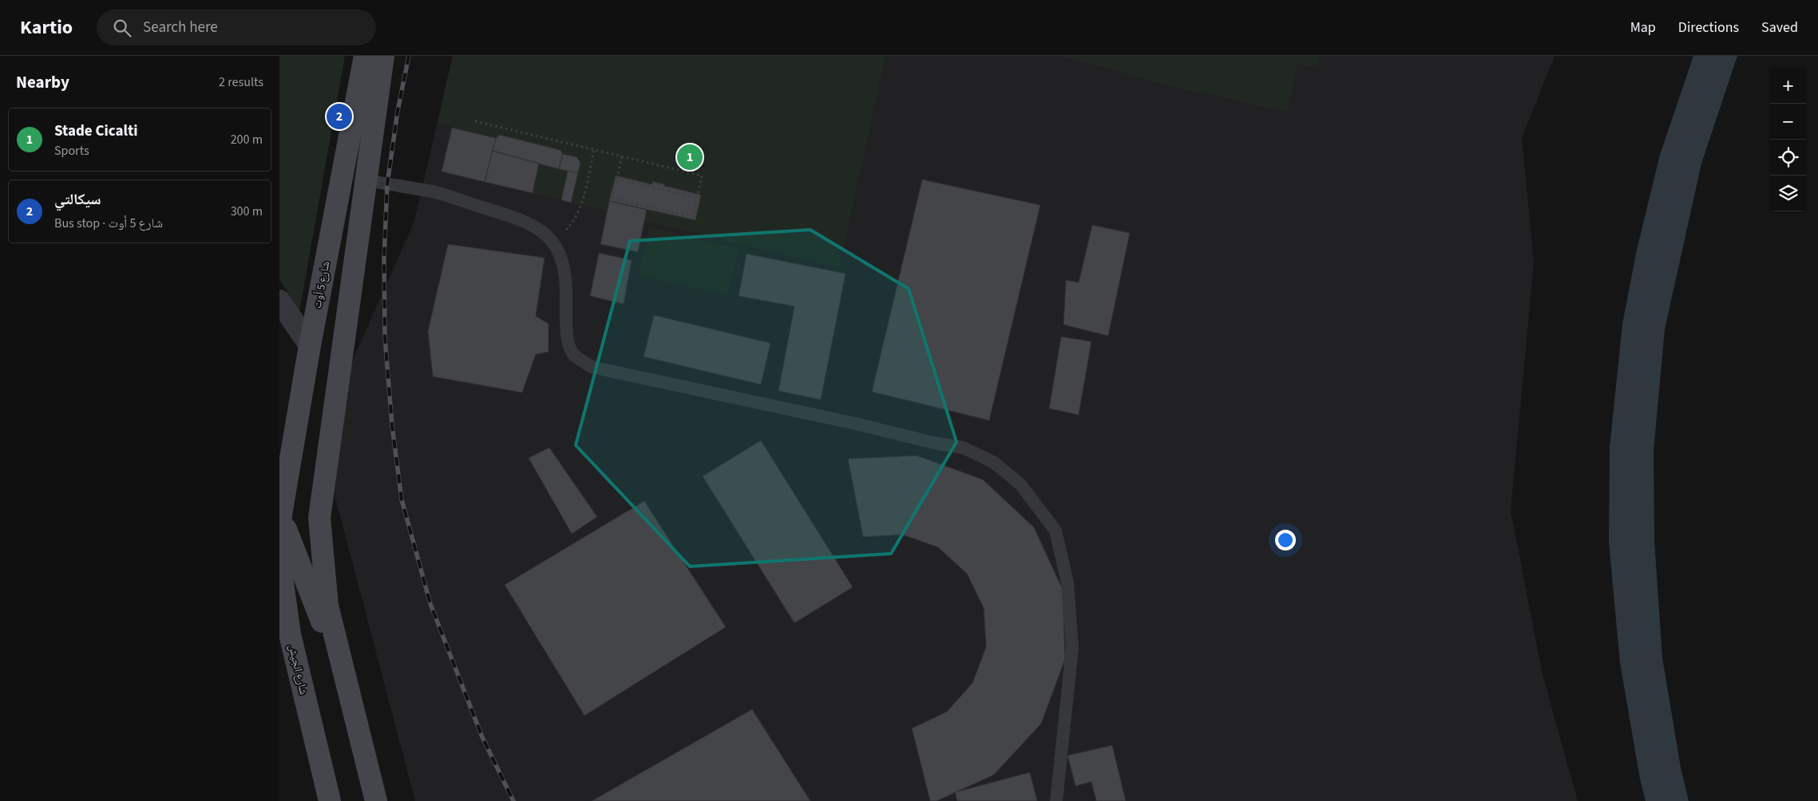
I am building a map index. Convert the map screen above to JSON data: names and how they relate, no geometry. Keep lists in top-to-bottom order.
{
  "streets": {
    "main road": ["شارع 5 أوت", "شارع الجيش"]
  },
  "crossings": [
    ["شارع 5 أوت", "شارع الجيش"]
  ],
  "page": {
    "header": "Kartio",
    "search": "Search here",
    "nav": ["Map", "Directions", "Saved"],
    "heading": ["Nearby", "2 results"],
    "map_buttons": ["+", "−"],
    "pins": ["2", "1"],
    "list": [
      {
        "mark": "1",
        "name": "Stade Cicalti",
        "note": "Sports",
        "value": "200 m"
      },
      {
        "mark": "2",
        "name": "سيكالتي",
        "note": "Bus stop · شارع 5 أوت",
        "value": "300 m"
      }
    ]
  }
}
